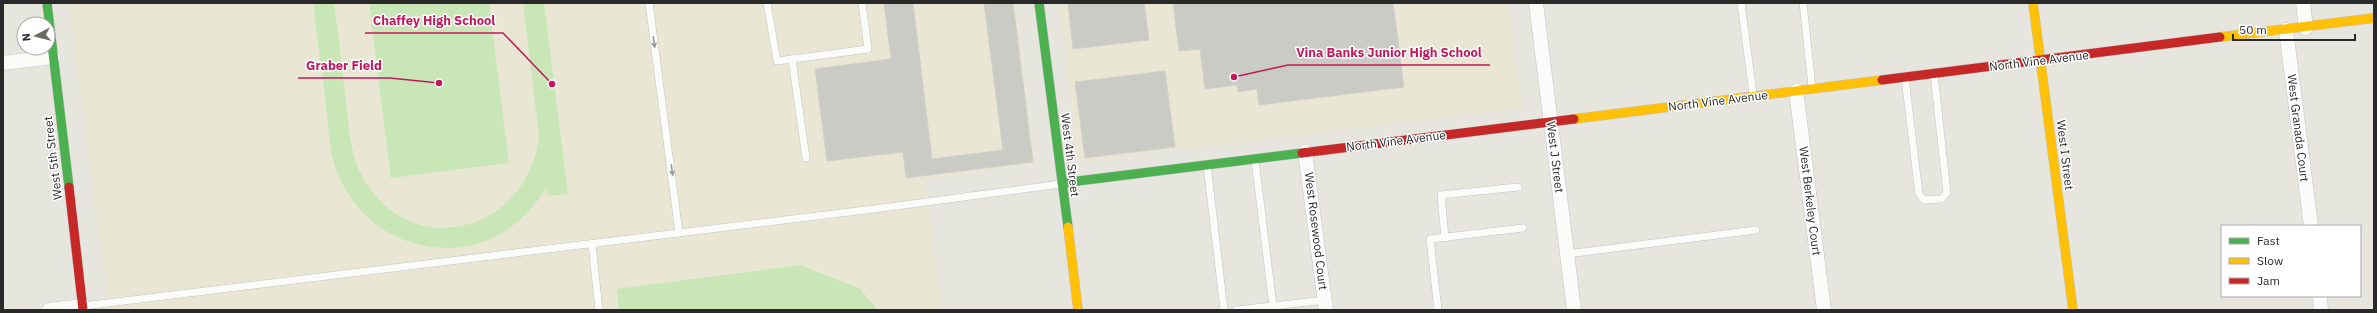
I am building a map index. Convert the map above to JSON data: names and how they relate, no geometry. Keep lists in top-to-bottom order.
{
  "streets": {
    "street": [
      "North Vine Avenue",
      "West Granada Court",
      "West 4th Street",
      "West I Street",
      "West J Street",
      "West 5th Street",
      "West Berkeley Court",
      "West Rosewood Court"
    ]
  },
  "crossings": [
    ["North Vine Avenue", "West Granada Court"],
    ["North Vine Avenue", "West 4th Street"],
    ["North Vine Avenue", "West I Street"],
    ["North Vine Avenue", "West J Street"],
    ["North Vine Avenue", "West Berkeley Court"],
    ["North Vine Avenue", "West Rosewood Court"]
  ],
  "places": ["Vina Banks Junior High School", "Graber Field", "Chaffey High School"],
  "legend": ["Fast", "Slow", "Jam"],
  "scale_bar": "50 m",
  "north": "left"
}
